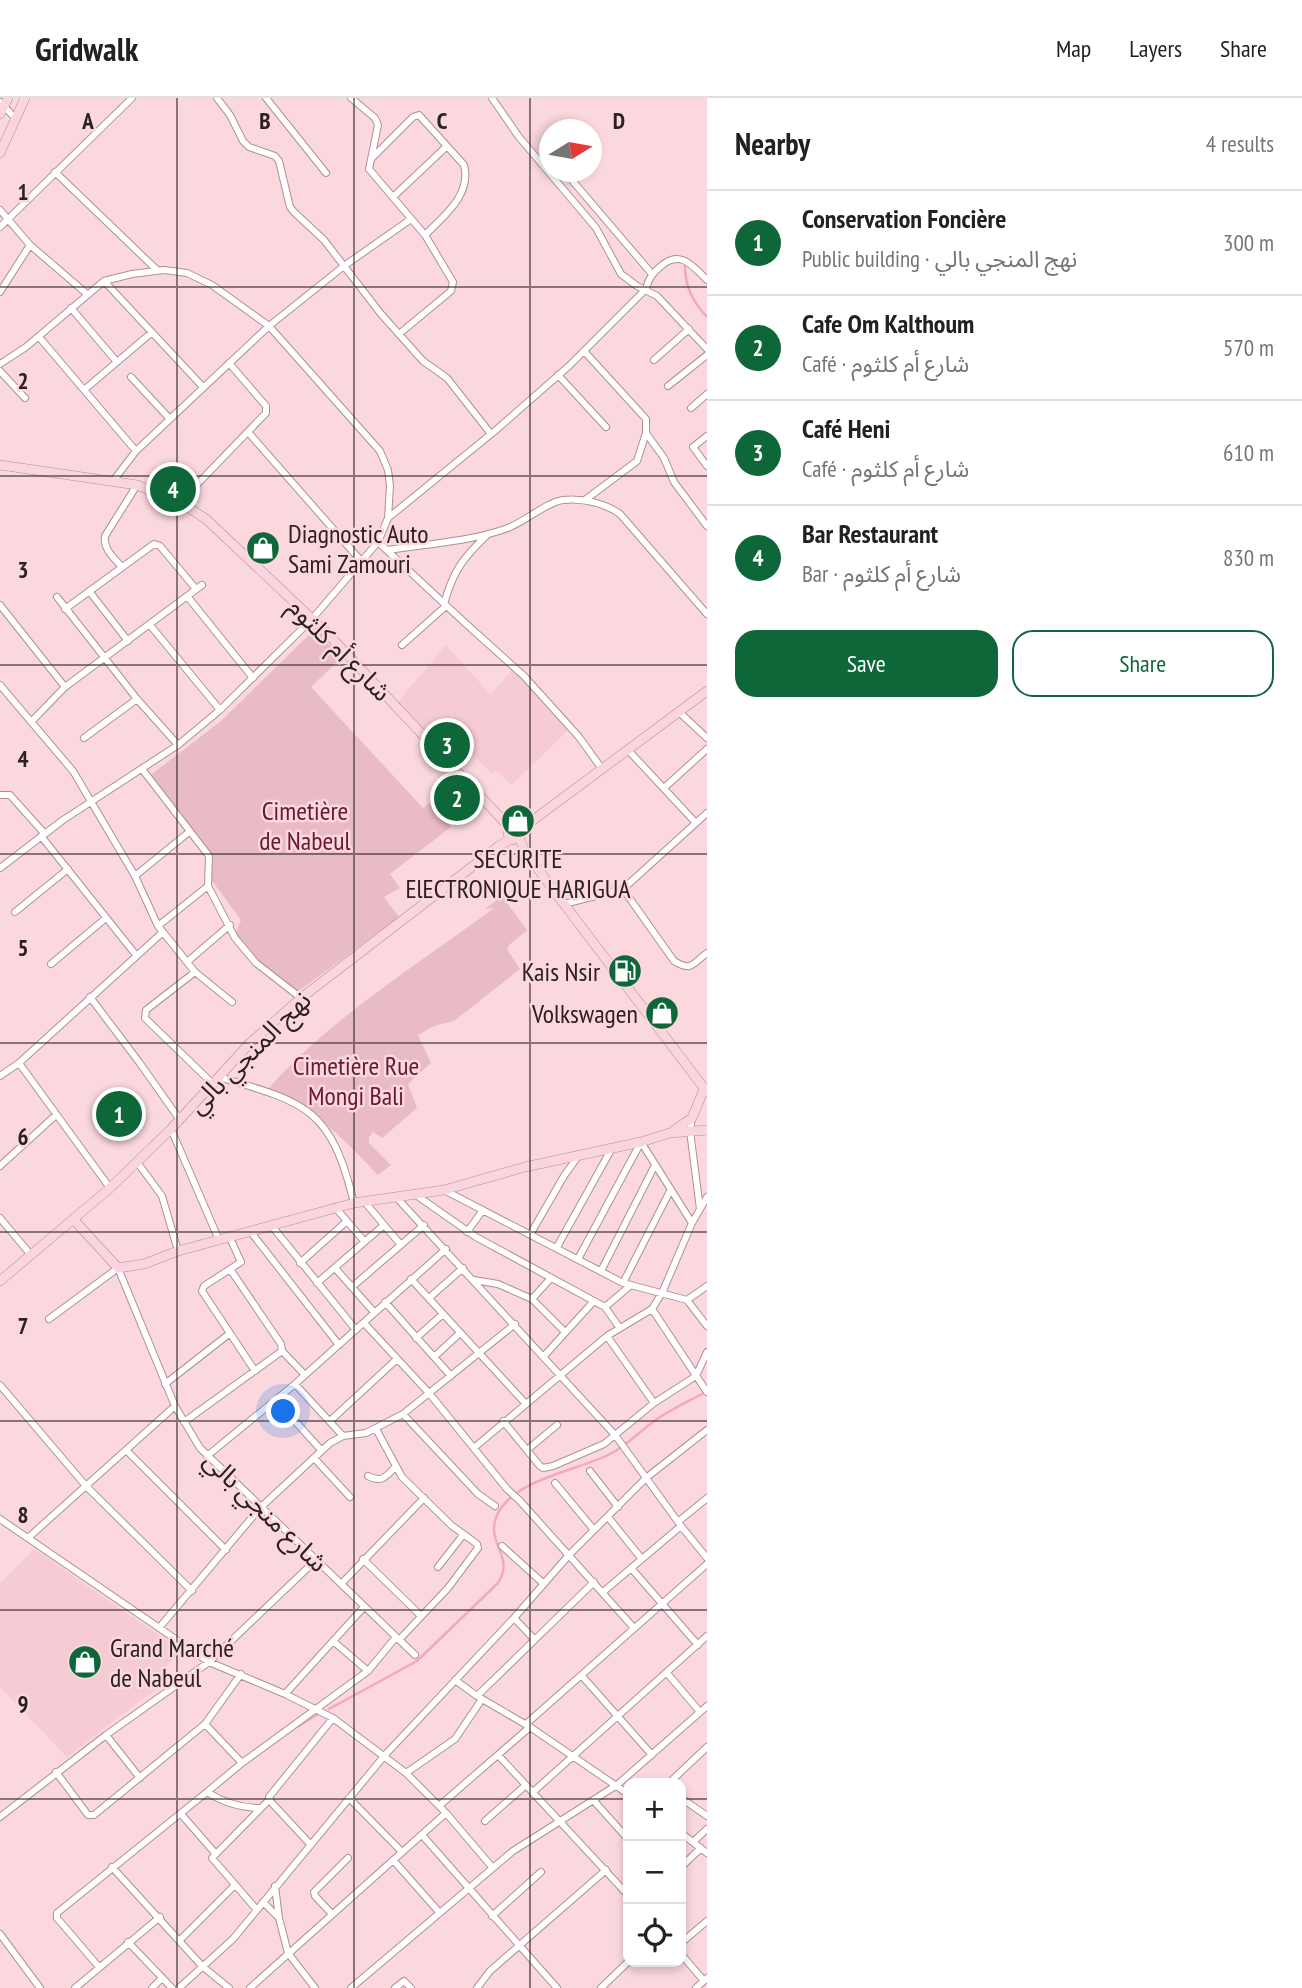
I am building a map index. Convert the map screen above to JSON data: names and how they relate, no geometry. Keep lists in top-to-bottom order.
{
  "streets": {
    "street": ["شارع أم كلثوم", "نهج المنجي بالي", "شارع منجي بالي"]
  },
  "crossings": [
    ["شارع أم كلثوم", "نهج المنجي بالي"]
  ],
  "parks": ["Cimetière de Nabeul", "Cimetière Rue Mongi Bali"],
  "places": {
    "shop": [
      "Diagnostic Auto Sami Zamouri",
      "SECURITE ElECTRONIQUE HARIGUA",
      "Volkswagen",
      "Grand Marché de Nabeul"
    ],
    "fuel station": ["Kais Nsir"]
  },
  "north": "right",
  "page": {
    "header": "Gridwalk",
    "nav": ["Map", "Layers", "Share"],
    "heading": ["Nearby", "4 results"],
    "list": [
      {
        "mark": "1",
        "name": "Conservation Foncière",
        "note": "Public building · نهج المنجي بالي",
        "value": "300 m"
      },
      {
        "mark": "2",
        "name": "Cafe Om Kalthoum",
        "note": "Café · شارع أم كلثوم",
        "value": "570 m"
      },
      {
        "mark": "3",
        "name": "Café Heni",
        "note": "Café · شارع أم كلثوم",
        "value": "610 m"
      },
      {
        "mark": "4",
        "name": "Bar Restaurant",
        "note": "Bar · شارع أم كلثوم",
        "value": "830 m"
      }
    ],
    "pins": [
      "4",
      "3",
      "2",
      "1"
    ],
    "buttons": ["Save", "Share"],
    "map_buttons": ["+", "−"]
  },
  "grid": {
    "columns": [
      "A",
      "B",
      "C",
      "D"
    ],
    "rows": [
      "1",
      "2",
      "3",
      "4",
      "5",
      "6",
      "7",
      "8",
      "9"
    ]
  }
}
